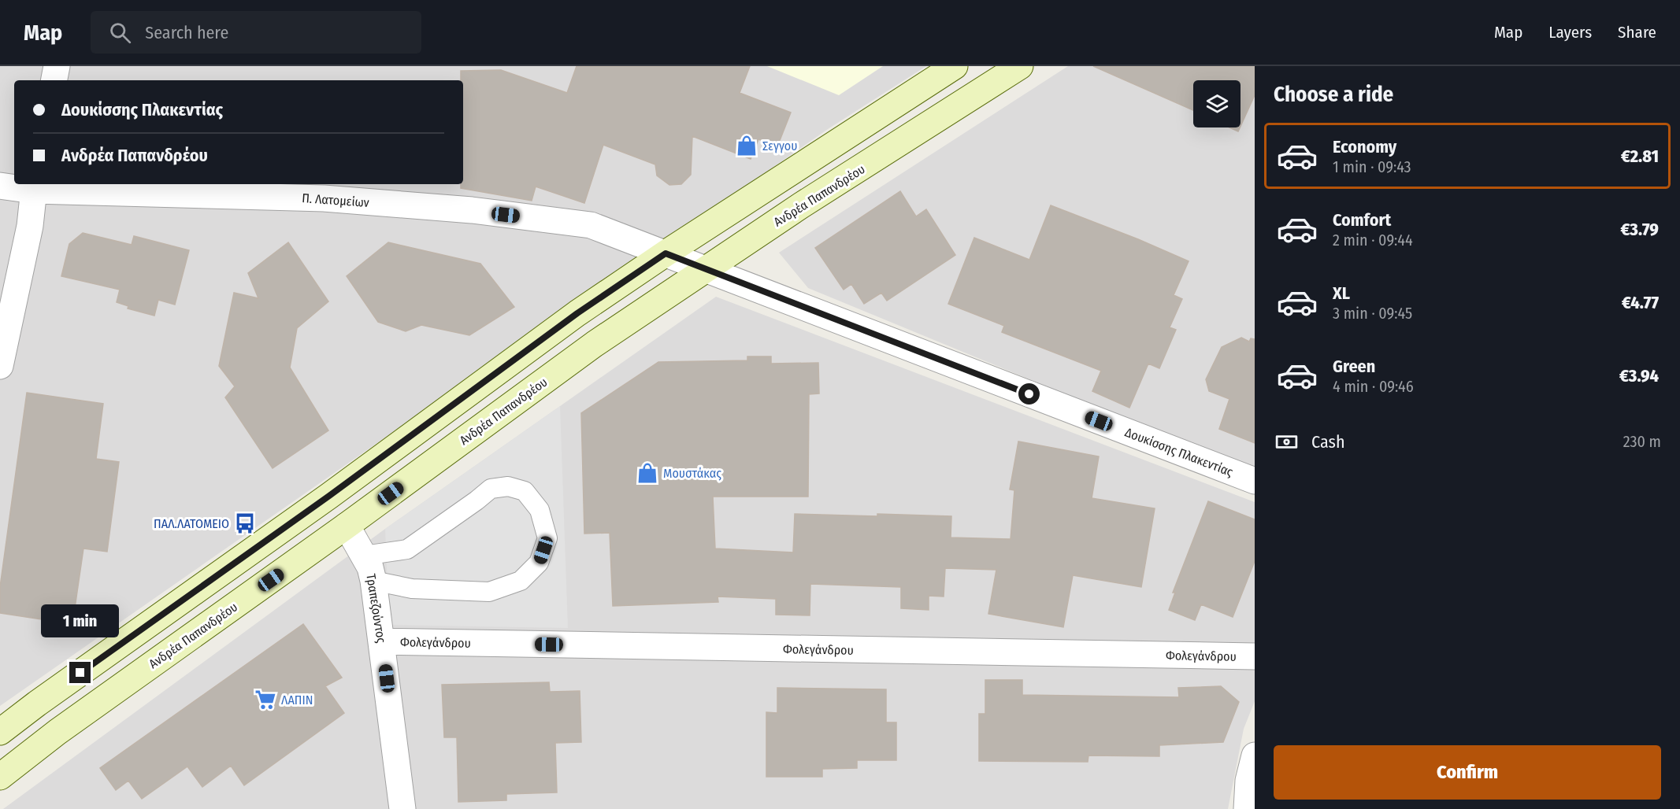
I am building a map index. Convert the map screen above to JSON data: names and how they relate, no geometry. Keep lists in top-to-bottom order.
{
  "streets": {
    "main road": ["Ανδρέα Παπανδρέου"],
    "street": [
      "Π. Λατομείων",
      "Δουκίσσης Πλακεντίας",
      "Τραπεζούντος",
      "Φολεγάνδρου"
    ]
  },
  "crossings": [
    ["Ανδρέα Παπανδρέου", "Π. Λατομείων"],
    ["Ανδρέα Παπανδρέου", "Δουκίσσης Πλακεντίας"],
    ["Ανδρέα Παπανδρέου", "Τραπεζούντος"],
    ["Π. Λατομείων", "Δουκίσσης Πλακεντίας"],
    ["Τραπεζούντος", "Φολεγάνδρου"]
  ],
  "places": {
    "shop": ["Σεγγου", "Μουστάκας"],
    "bus stop": ["ΠΑΛ.ΛΑΤΟΜΕΙΟ"],
    "supermarket": ["ΛΑΠΙΝ"]
  },
  "page": {
    "header": "Map",
    "search": "Search here",
    "nav": ["Map", "Layers", "Share"],
    "heading": "Choose a ride",
    "banner": ["Δουκίσσης Πλακεντίας", "Ανδρέα Παπανδρέου"],
    "list": [
      {
        "name": "Economy",
        "note": "1 min · 09:43",
        "value": "€2.81"
      },
      {
        "name": "Comfort",
        "note": "2 min · 09:44",
        "value": "€3.79"
      },
      {
        "name": "XL",
        "note": "3 min · 09:45",
        "value": "€4.77"
      },
      {
        "name": "Green",
        "note": "4 min · 09:46",
        "value": "€3.94"
      }
    ],
    "pay": ["Cash", "230 m"],
    "bubble": "1 min",
    "buttons": "Confirm"
  }
}
